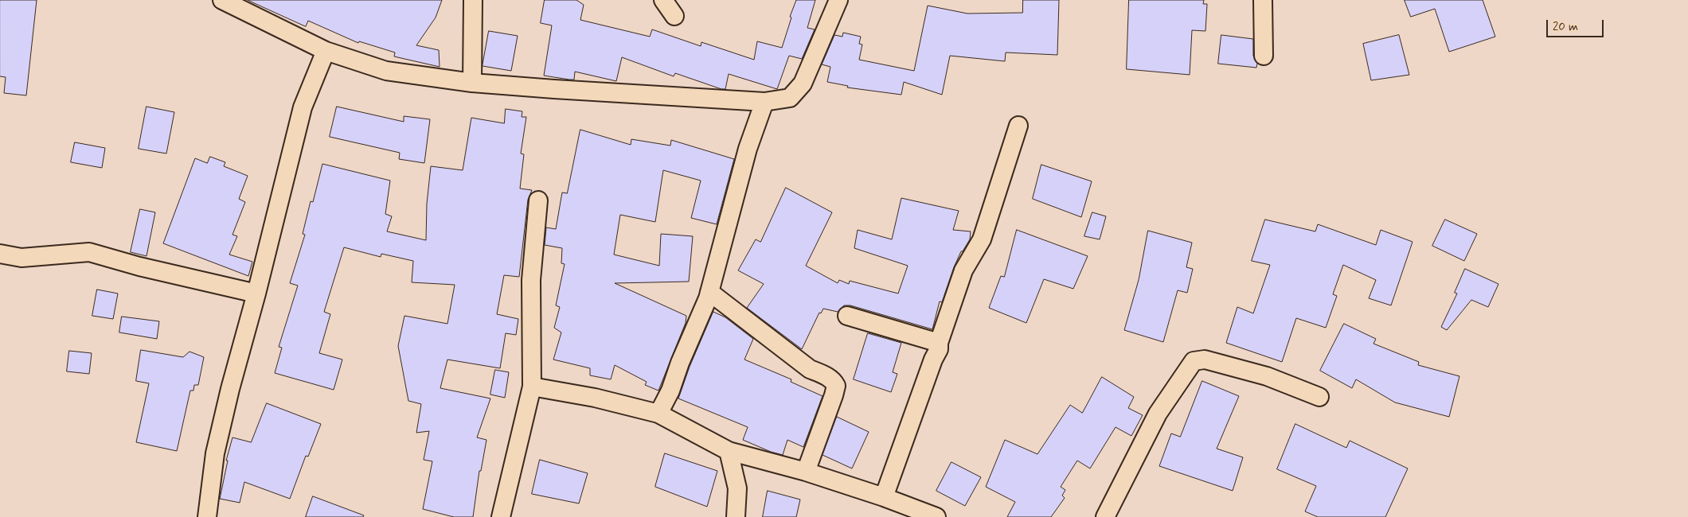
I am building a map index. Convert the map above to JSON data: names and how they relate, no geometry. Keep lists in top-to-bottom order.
{
  "scale_bar": "20 m"
}
